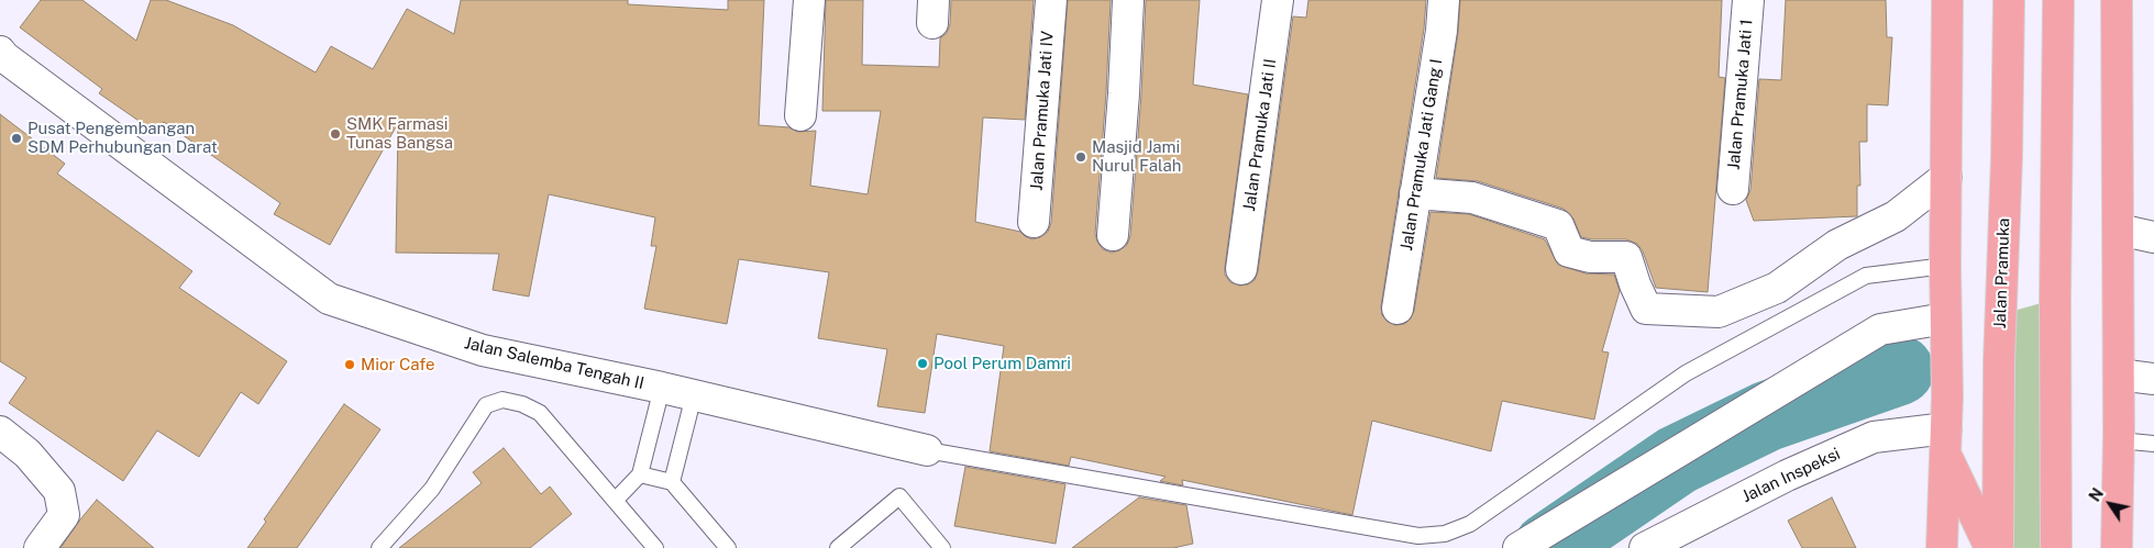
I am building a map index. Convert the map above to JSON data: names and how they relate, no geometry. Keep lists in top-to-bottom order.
{
  "streets": {
    "main road": ["Jalan Pramuka"],
    "street": [
      "Jalan Pramuka Jati 1",
      "Jalan Pramuka Jati IV",
      "Jalan Pramuka Jati II",
      "Jalan Pramuka Jati Gang I",
      "Jalan Salemba Tengah II",
      "Jalan Inspeksi"
    ]
  },
  "places": [
    "SMK Farmasi Tunas Bangsa",
    "Pusat Pengembangan SDM Perhubungan Darat",
    "Masjid Jami Nurul Falah",
    "Pool Perum Damri",
    "Mior Cafe"
  ],
  "north": "top left"
}
